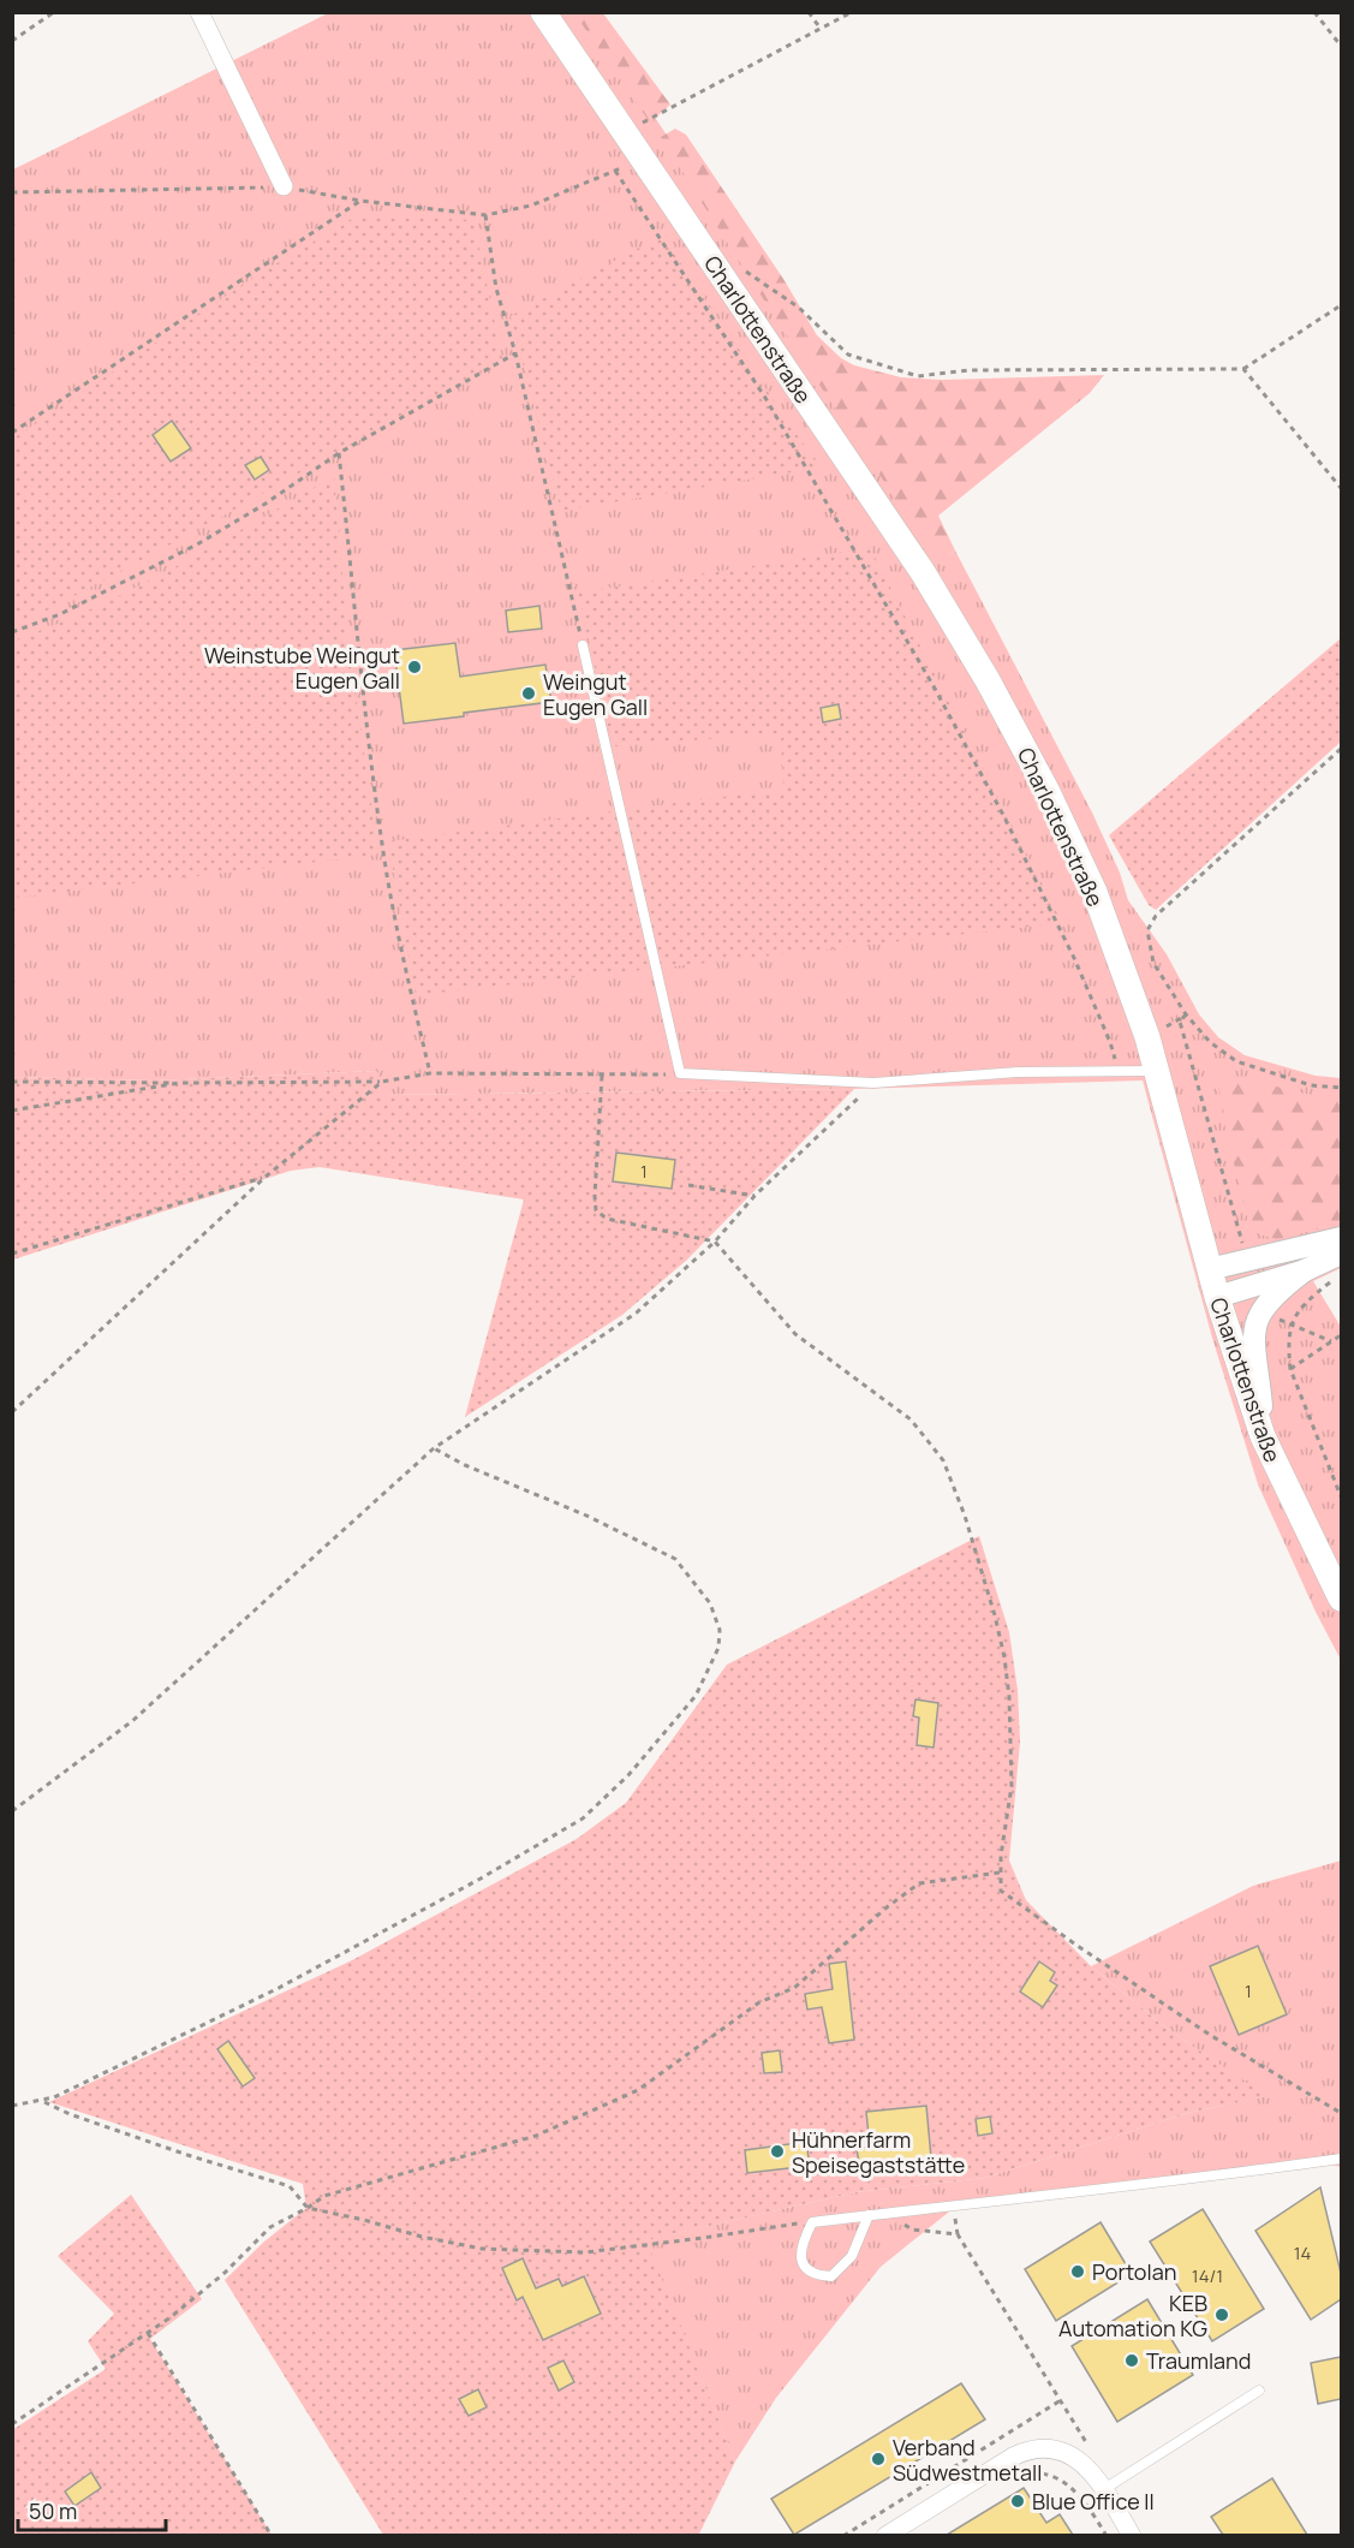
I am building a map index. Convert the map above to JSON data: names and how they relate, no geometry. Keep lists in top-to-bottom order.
{
  "streets": {
    "main road": ["Charlottenstraße"]
  },
  "places": [
    "Weinstube Weingut Eugen Gall",
    "Weingut Eugen Gall",
    "Hühnerfarm Speisegaststätte",
    "Portolan",
    "KEB Automation KG",
    "Traumland",
    "Verband Südwestmetall",
    "Blue Office II"
  ],
  "house_numbers": [
    "1",
    "1",
    "14",
    "14/1"
  ],
  "scale_bar": "50 m"
}
